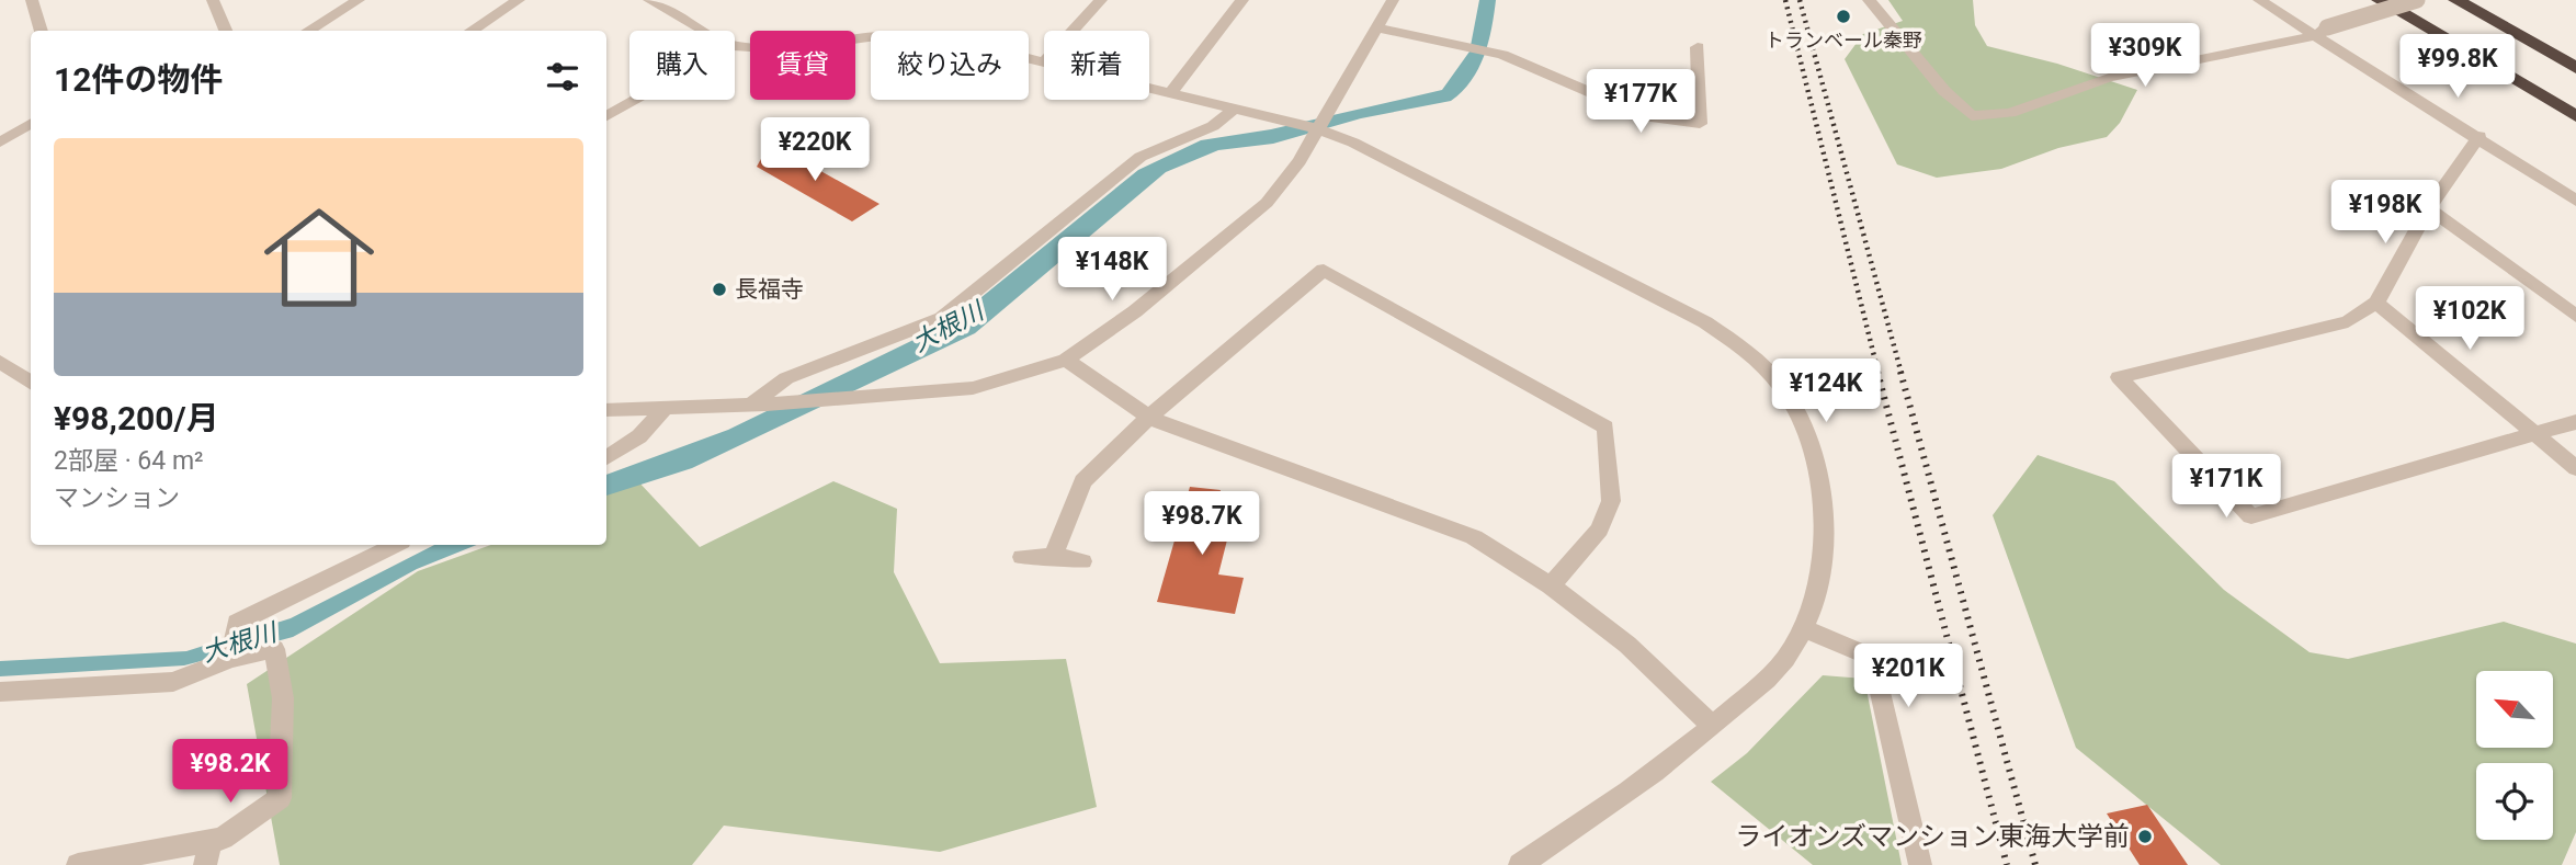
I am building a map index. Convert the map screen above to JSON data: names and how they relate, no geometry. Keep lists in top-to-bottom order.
{
  "water": ["大根川"],
  "places": ["トランベール秦野", "長福寺", "ライオンズマンション東海大学前"],
  "north": "top left",
  "page": {
    "price": [
      "¥309K",
      "¥99.8K",
      "¥177K",
      "¥220K",
      "¥198K",
      "¥148K",
      "¥102K",
      "¥124K",
      "¥171K",
      "¥98.7K",
      "¥201K",
      "¥98.2K"
    ],
    "chip": [
      "購入",
      "賃貸",
      "絞り込み",
      "新着"
    ],
    "heading": "12件の物件",
    "list": [
      {
        "name": "¥98,200/月",
        "note": "2部屋 · 64 m² · マンション"
      }
    ]
  }
}
